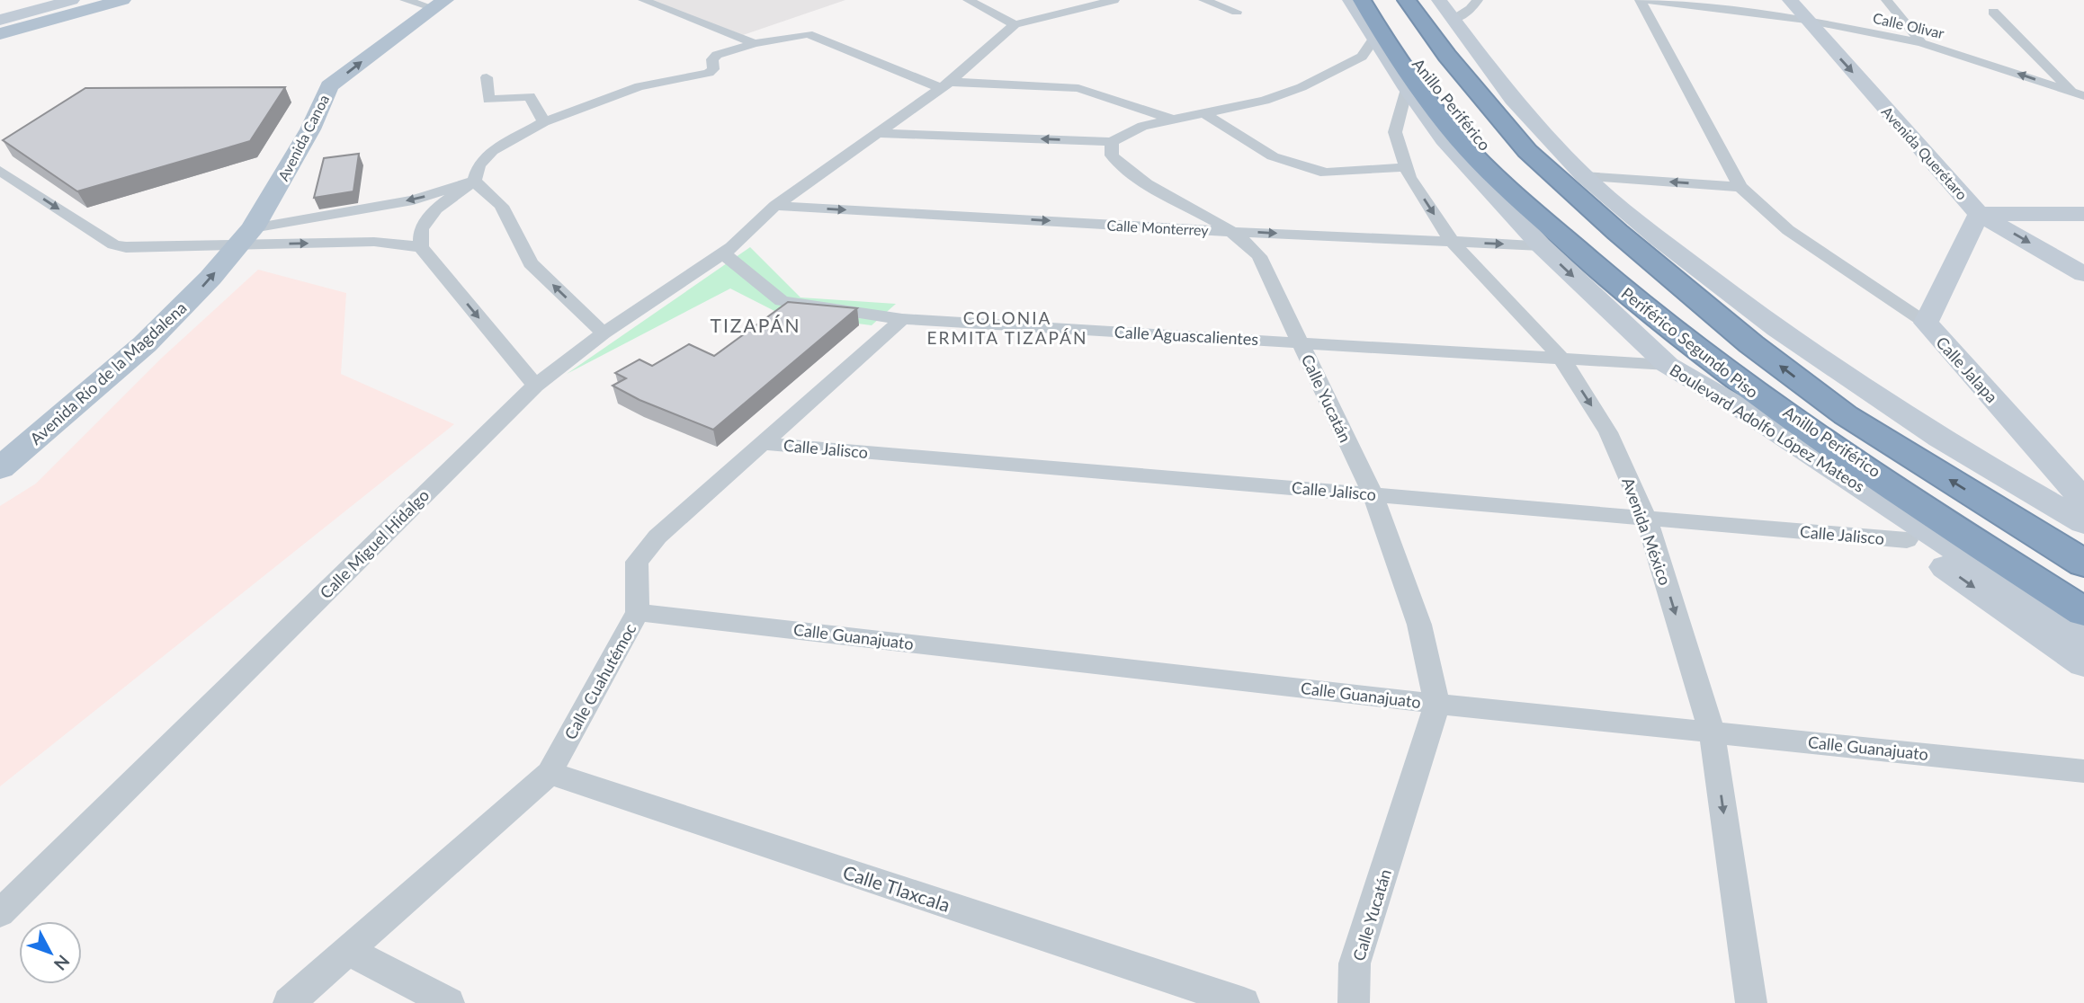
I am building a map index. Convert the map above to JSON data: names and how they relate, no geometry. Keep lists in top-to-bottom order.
{
  "streets": {
    "highway": ["Anillo Periférico", "Periférico Segundo Piso"],
    "main road": [
      "Avenida Canoa",
      "Avenida Querétaro",
      "Calle Jalapa",
      "Avenida Río de la Magdalena",
      "Boulevard Adolfo López Mateos"
    ],
    "street": [
      "Calle Olivar",
      "Calle Monterrey",
      "Calle Aguascalientes",
      "Calle Yucatán",
      "Calle Jalisco",
      "Avenida México",
      "Calle Miguel Hidalgo",
      "Calle Guanajuato",
      "Calle Cuahutémoc",
      "Calle Tlaxcala"
    ]
  },
  "crossings": [
    ["Calle Olivar", "Avenida Querétaro"],
    ["Avenida Canoa", "Avenida Río de la Magdalena"],
    ["Avenida Querétaro", "Calle Jalapa"],
    ["Calle Monterrey", "Calle Yucatán"],
    ["Calle Monterrey", "Boulevard Adolfo López Mateos"],
    ["Calle Monterrey", "Avenida México"],
    ["Calle Monterrey", "Calle Miguel Hidalgo"],
    ["Calle Aguascalientes", "Calle Yucatán"],
    ["Calle Aguascalientes", "Boulevard Adolfo López Mateos"],
    ["Calle Aguascalientes", "Avenida México"],
    ["Calle Aguascalientes", "Calle Miguel Hidalgo"],
    ["Calle Aguascalientes", "Calle Cuahutémoc"],
    ["Calle Yucatán", "Calle Jalisco"],
    ["Calle Yucatán", "Calle Guanajuato"],
    ["Boulevard Adolfo López Mateos", "Avenida México"],
    ["Calle Jalisco", "Avenida México"],
    ["Calle Jalisco", "Calle Cuahutémoc"],
    ["Avenida México", "Calle Guanajuato"],
    ["Calle Guanajuato", "Calle Cuahutémoc"],
    ["Calle Cuahutémoc", "Calle Tlaxcala"]
  ],
  "one_way": [
    "Calle Olivar",
    "Avenida Canoa",
    "Avenida Río de la Magdalena",
    "Avenida México"
  ],
  "districts": ["COLONIA ERMITA TIZAPÁN", "TIZAPÁN"],
  "north": "bottom right"
}
